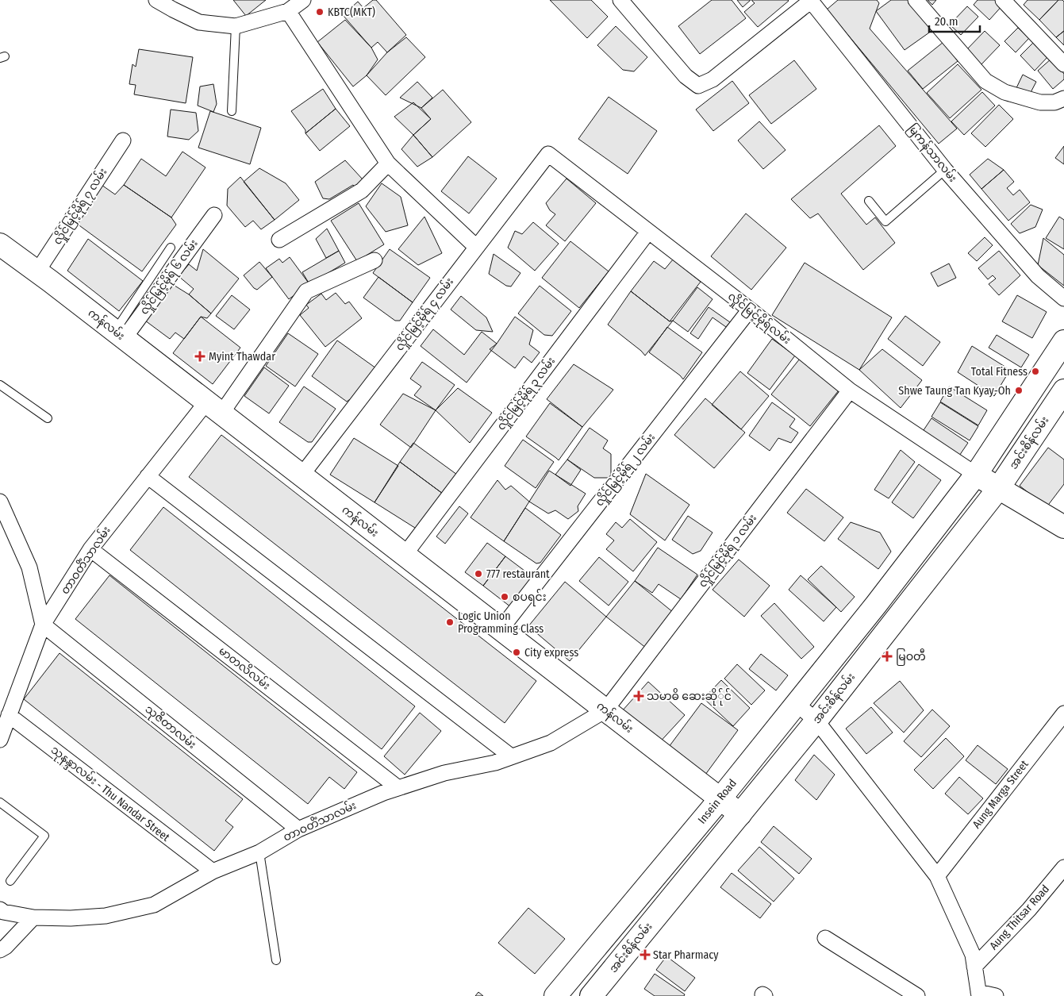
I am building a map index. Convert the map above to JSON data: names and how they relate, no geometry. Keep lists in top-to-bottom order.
{
  "streets": {
    "main road": ["ကန်လမ်း", "အင်းစိန်လမ်း", "Insein Road"],
    "street": [
      "မြကန်သာလမ်း",
      "လှိုင်မြင့်မိုရ် ၇ လမ်း",
      "လှိုင်မြင့်မိုရ် ၆ လမ်း",
      "လှိုင်မြင့်မိုရ် ၄ လမ်း",
      "လှိုင်မြင့်မိုရ်လမ်း",
      "လှိုင်မြင့်မိုရ် ၃ လမ်း",
      "လှိုင်မြင့်မိုရ် ၂ လမ်း",
      "လှိုင်မြင့်မိုရ် ၁ လမ်း",
      "တာဝတိံသာလမ်း",
      "မာတလိလမ်း",
      "သုဇိတာလမ်း",
      "သုနန္ဒာလမ်း - Thu Nandar Street",
      "Aung Marga Street",
      "Aung Thitsar Road"
    ]
  },
  "crossings": [
    ["လှိုင်မြင့်မိုရ် ၇ လမ်း", "ကန်လမ်း"],
    ["လှိုင်မြင့်မိုရ် ၆ လမ်း", "ကန်လမ်း"],
    ["လှိုင်မြင့်မိုရ် ၄ လမ်း", "လှိုင်မြင့်မိုရ်လမ်း"],
    ["လှိုင်မြင့်မိုရ် ၄ လမ်း", "ကန်လမ်း"],
    ["လှိုင်မြင့်မိုရ်လမ်း", "လှိုင်မြင့်မိုရ် ၃ လမ်း"],
    ["လှိုင်မြင့်မိုရ်လမ်း", "လှိုင်မြင့်မိုရ် ၂ လမ်း"],
    ["လှိုင်မြင့်မိုရ်လမ်း", "လှိုင်မြင့်မိုရ် ၁ လမ်း"],
    ["လှိုင်မြင့်မိုရ်လမ်း", "Insein Road"],
    ["ကန်လမ်း", "လှိုင်မြင့်မိုရ် ၃ လမ်း"],
    ["ကန်လမ်း", "အင်းစိန်လမ်း"],
    ["ကန်လမ်း", "လှိုင်မြင့်မိုရ် ၂ လမ်း"],
    ["ကန်လမ်း", "လှိုင်မြင့်မိုရ် ၁ လမ်း"],
    ["ကန်လမ်း", "တာဝတိံသာလမ်း"],
    ["ကန်လမ်း", "Insein Road"],
    ["လှိုင်မြင့်မိုရ် ၁ လမ်း", "တာဝတိံသာလမ်း"],
    ["တာဝတိံသာလမ်း", "မာတလိလမ်း"],
    ["တာဝတိံသာလမ်း", "သုဇိတာလမ်း"],
    ["တာဝတိံသာလမ်း", "သုနန္ဒာလမ်း - Thu Nandar Street"]
  ],
  "places": {
    "other": [
      "KBTC(MKT)",
      "Total Fitness",
      "Shwe Taung Tan Kyay-Oh",
      "777 restaurant",
      "စပရင်း",
      "Logic Union Programming Class",
      "City express"
    ],
    "health": [
      "Myint Thawdar",
      "မြဝတီ",
      "သမာဓိ ဆေးဆို်ုင်",
      "Star Pharmacy"
    ]
  },
  "scale_bar": "20 m"
}
